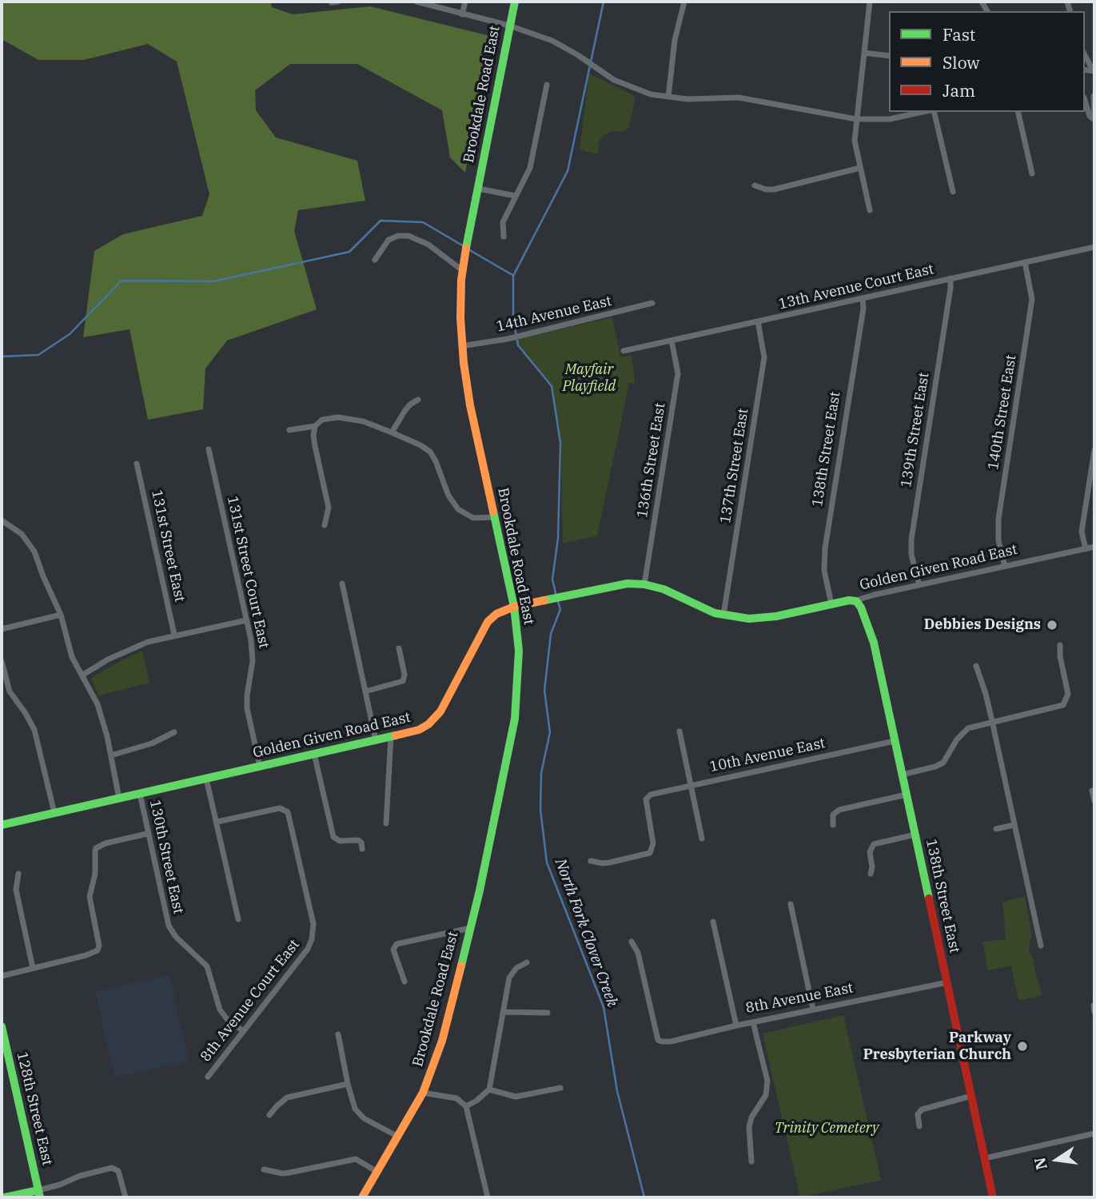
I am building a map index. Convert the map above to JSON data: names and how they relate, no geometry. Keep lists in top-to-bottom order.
{
  "streets": {
    "street": [
      "Brookdale Road East",
      "13th Avenue Court East",
      "14th Avenue East",
      "140th Street East",
      "139th Street East",
      "138th Street East",
      "136th Street East",
      "137th Street East",
      "131st Street East",
      "Golden Given Road East",
      "131st Street Court East",
      "10th Avenue East",
      "130th Street East",
      "8th Avenue East",
      "8th Avenue Court East",
      "128th Street East"
    ]
  },
  "crossings": [
    ["Brookdale Road East", "14th Avenue East"],
    ["Brookdale Road East", "Golden Given Road East"],
    ["13th Avenue Court East", "140th Street East"],
    ["13th Avenue Court East", "139th Street East"],
    ["13th Avenue Court East", "138th Street East"],
    ["13th Avenue Court East", "136th Street East"],
    ["13th Avenue Court East", "137th Street East"],
    ["140th Street East", "Golden Given Road East"],
    ["139th Street East", "Golden Given Road East"],
    ["138th Street East", "Golden Given Road East"],
    ["138th Street East", "10th Avenue East"],
    ["138th Street East", "8th Avenue East"],
    ["136th Street East", "Golden Given Road East"],
    ["137th Street East", "Golden Given Road East"],
    ["Golden Given Road East", "131st Street Court East"],
    ["Golden Given Road East", "130th Street East"],
    ["130th Street East", "8th Avenue Court East"]
  ],
  "water": ["North Fork Clover Creek"],
  "parks": ["Mayfair Playfield", "Trinity Cemetery"],
  "places": ["Debbies Designs", "Parkway Presbyterian Church"],
  "legend": ["Fast", "Slow", "Jam"],
  "north": "left"
}
